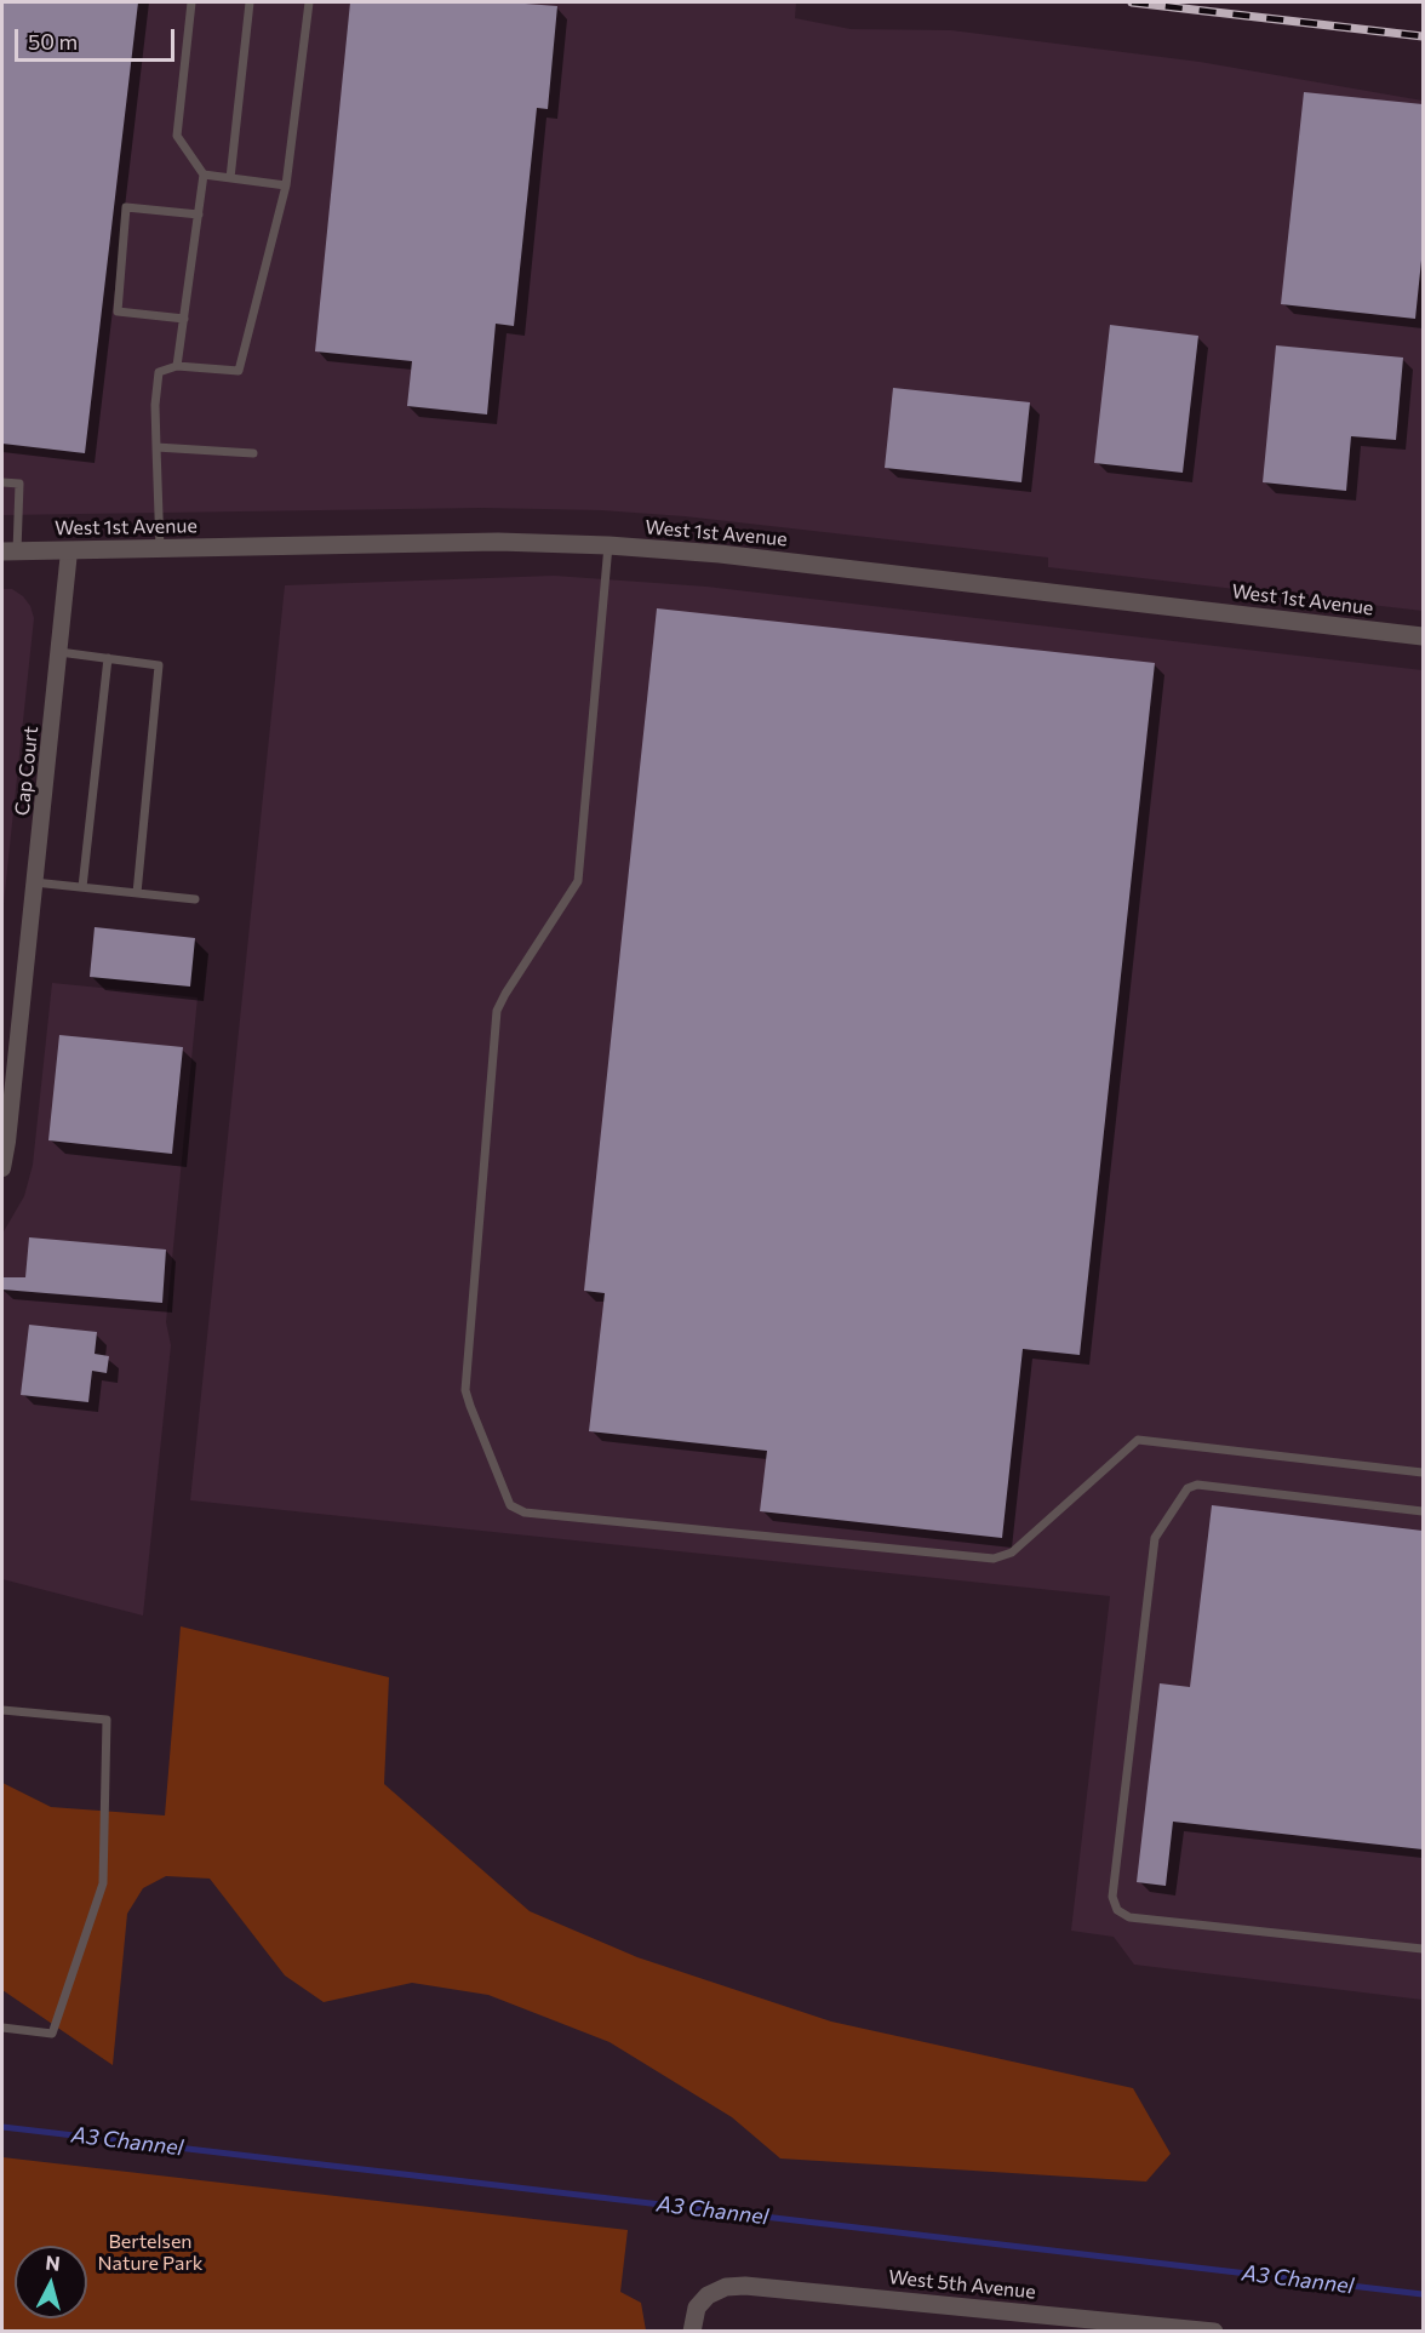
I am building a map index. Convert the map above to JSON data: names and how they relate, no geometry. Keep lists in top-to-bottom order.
{
  "streets": {
    "street": ["West 1st Avenue", "Cap Court", "West 5th Avenue"]
  },
  "crossings": [
    ["West 1st Avenue", "Cap Court"]
  ],
  "water": ["A3 Channel"],
  "parks": ["Bertelsen Nature Park"],
  "scale_bar": "50 m",
  "north": "top"
}
